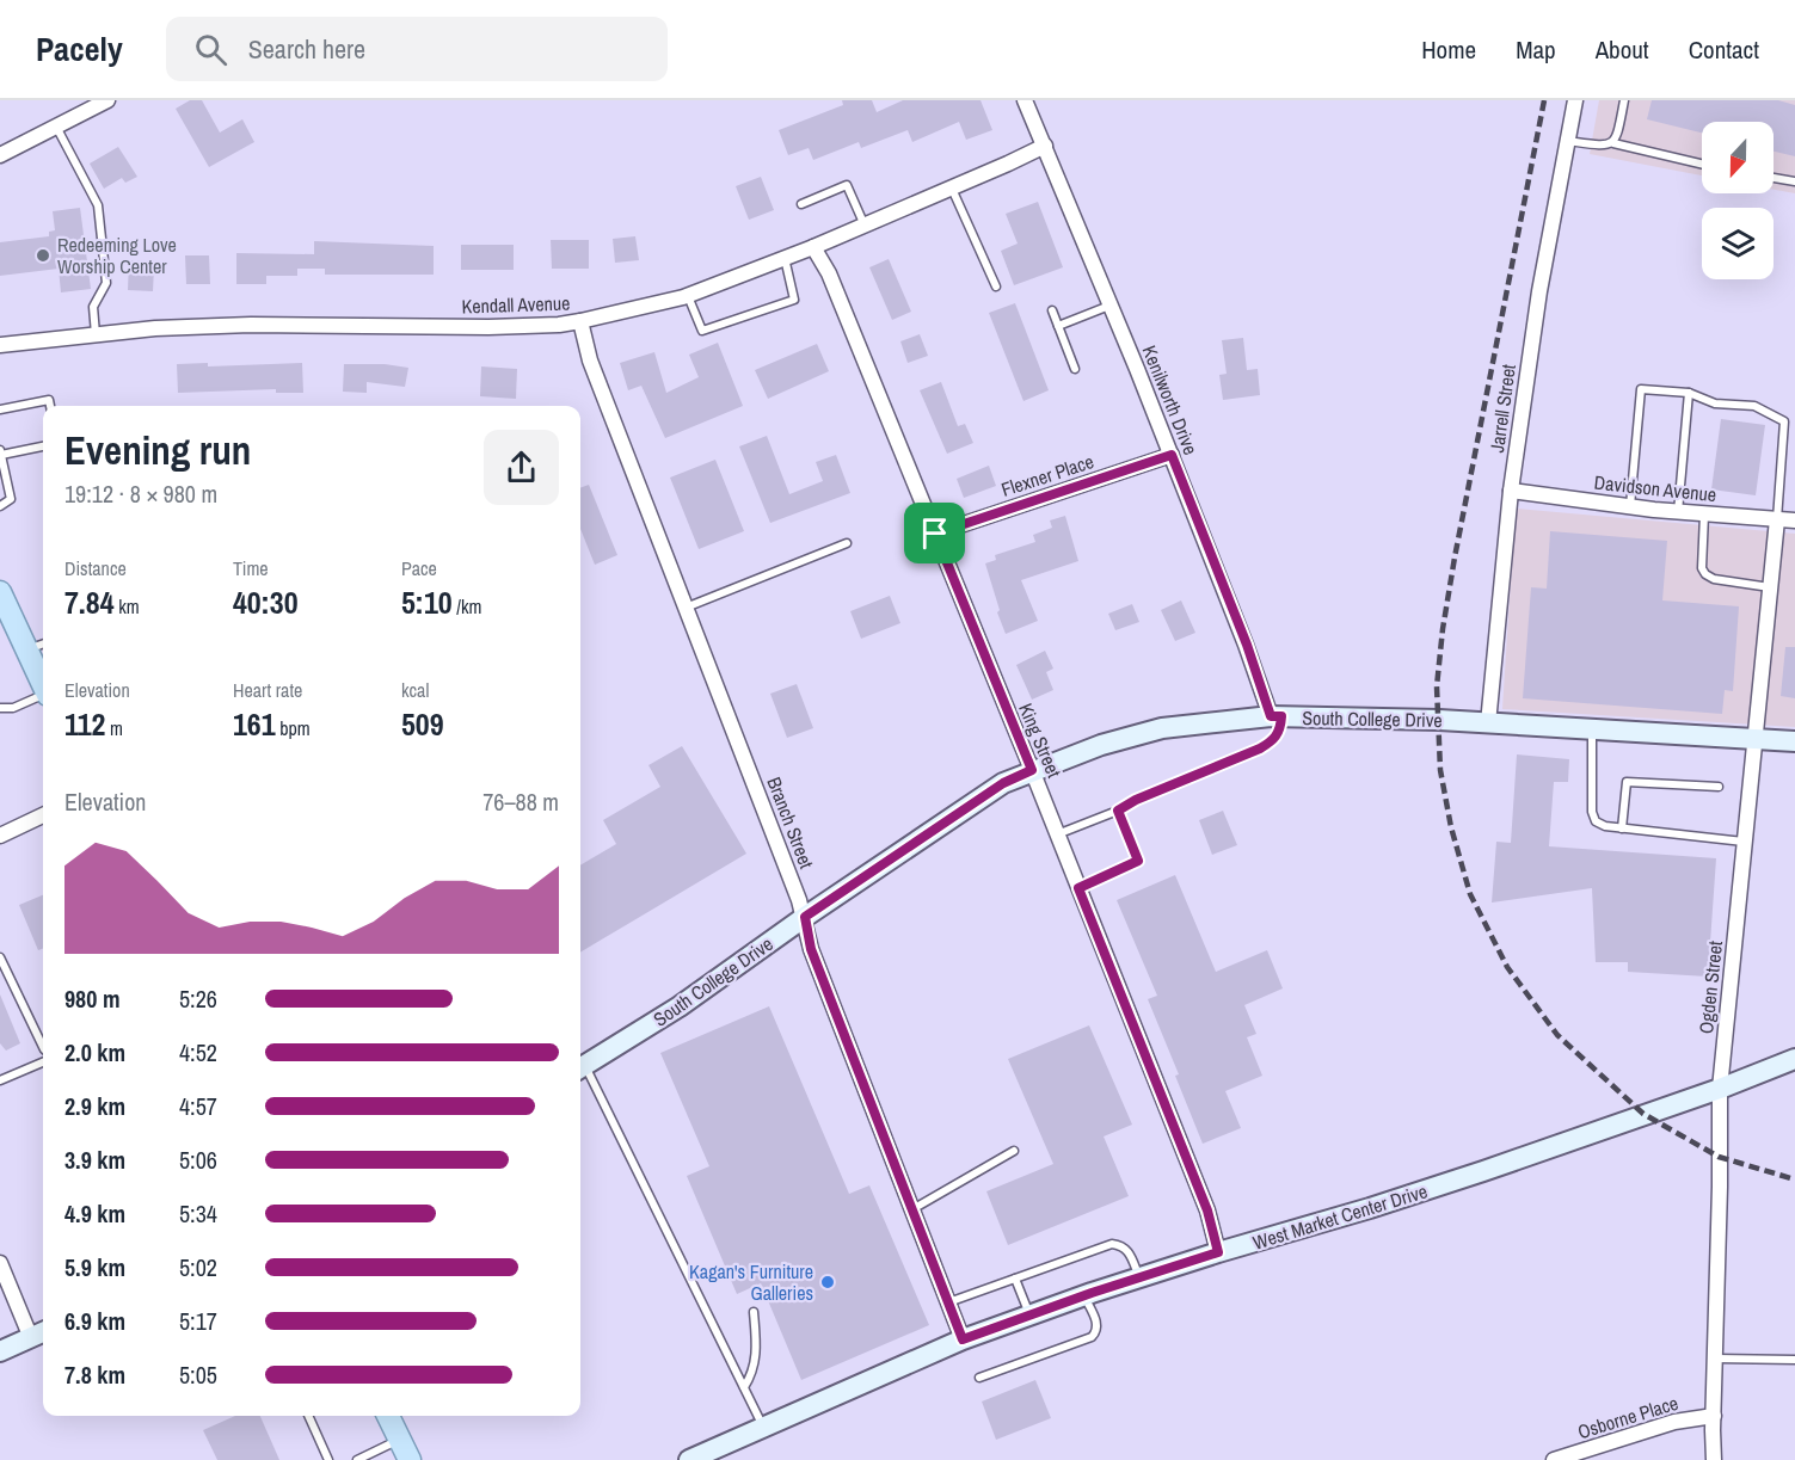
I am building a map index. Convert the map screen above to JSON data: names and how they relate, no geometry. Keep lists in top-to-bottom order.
{
  "streets": {
    "main road": ["South College Drive", "West Market Center Drive"],
    "street": [
      "Kendall Avenue",
      "Kenilworth Drive",
      "Jarrell Street",
      "Flexner Place",
      "Davidson Avenue",
      "King Street",
      "Branch Street",
      "Ogden Street",
      "Osborne Place"
    ]
  },
  "crossings": [
    ["Kendall Avenue", "Kenilworth Drive"],
    ["Kendall Avenue", "King Street"],
    ["Kendall Avenue", "Branch Street"],
    ["Kenilworth Drive", "Flexner Place"],
    ["Kenilworth Drive", "South College Drive"],
    ["Jarrell Street", "Davidson Avenue"],
    ["Jarrell Street", "South College Drive"],
    ["Flexner Place", "King Street"],
    ["Davidson Avenue", "Ogden Street"],
    ["South College Drive", "King Street"],
    ["South College Drive", "Branch Street"],
    ["South College Drive", "Ogden Street"],
    ["King Street", "West Market Center Drive"],
    ["Branch Street", "West Market Center Drive"],
    ["Ogden Street", "West Market Center Drive"],
    ["Ogden Street", "Osborne Place"]
  ],
  "places": ["Redeeming Love Worship Center", "Kagan's Furniture Galleries"],
  "north": "bottom",
  "page": {
    "header": "Pacely",
    "search": "Search here",
    "nav": [
      "Home",
      "Map",
      "About",
      "Contact"
    ],
    "heading": ["Evening run", "19:12 · 8 × 980 m"],
    "stats": [
      ["Distance", "7.84 km"],
      ["Time", "40:30"],
      ["Pace", "5:10 /km"],
      ["Elevation", "112 m"],
      ["Heart rate", "161 bpm"],
      ["kcal", "509"]
    ],
    "chart": ["Elevation", "76–88 m"],
    "list": [
      {
        "name": "980 m",
        "note": "5:26"
      },
      {
        "name": "2.0 km",
        "note": "4:52"
      },
      {
        "name": "2.9 km",
        "note": "4:57"
      },
      {
        "name": "3.9 km",
        "note": "5:06"
      },
      {
        "name": "4.9 km",
        "note": "5:34"
      },
      {
        "name": "5.9 km",
        "note": "5:02"
      },
      {
        "name": "6.9 km",
        "note": "5:17"
      },
      {
        "name": "7.8 km",
        "note": "5:05"
      }
    ]
  }
}
